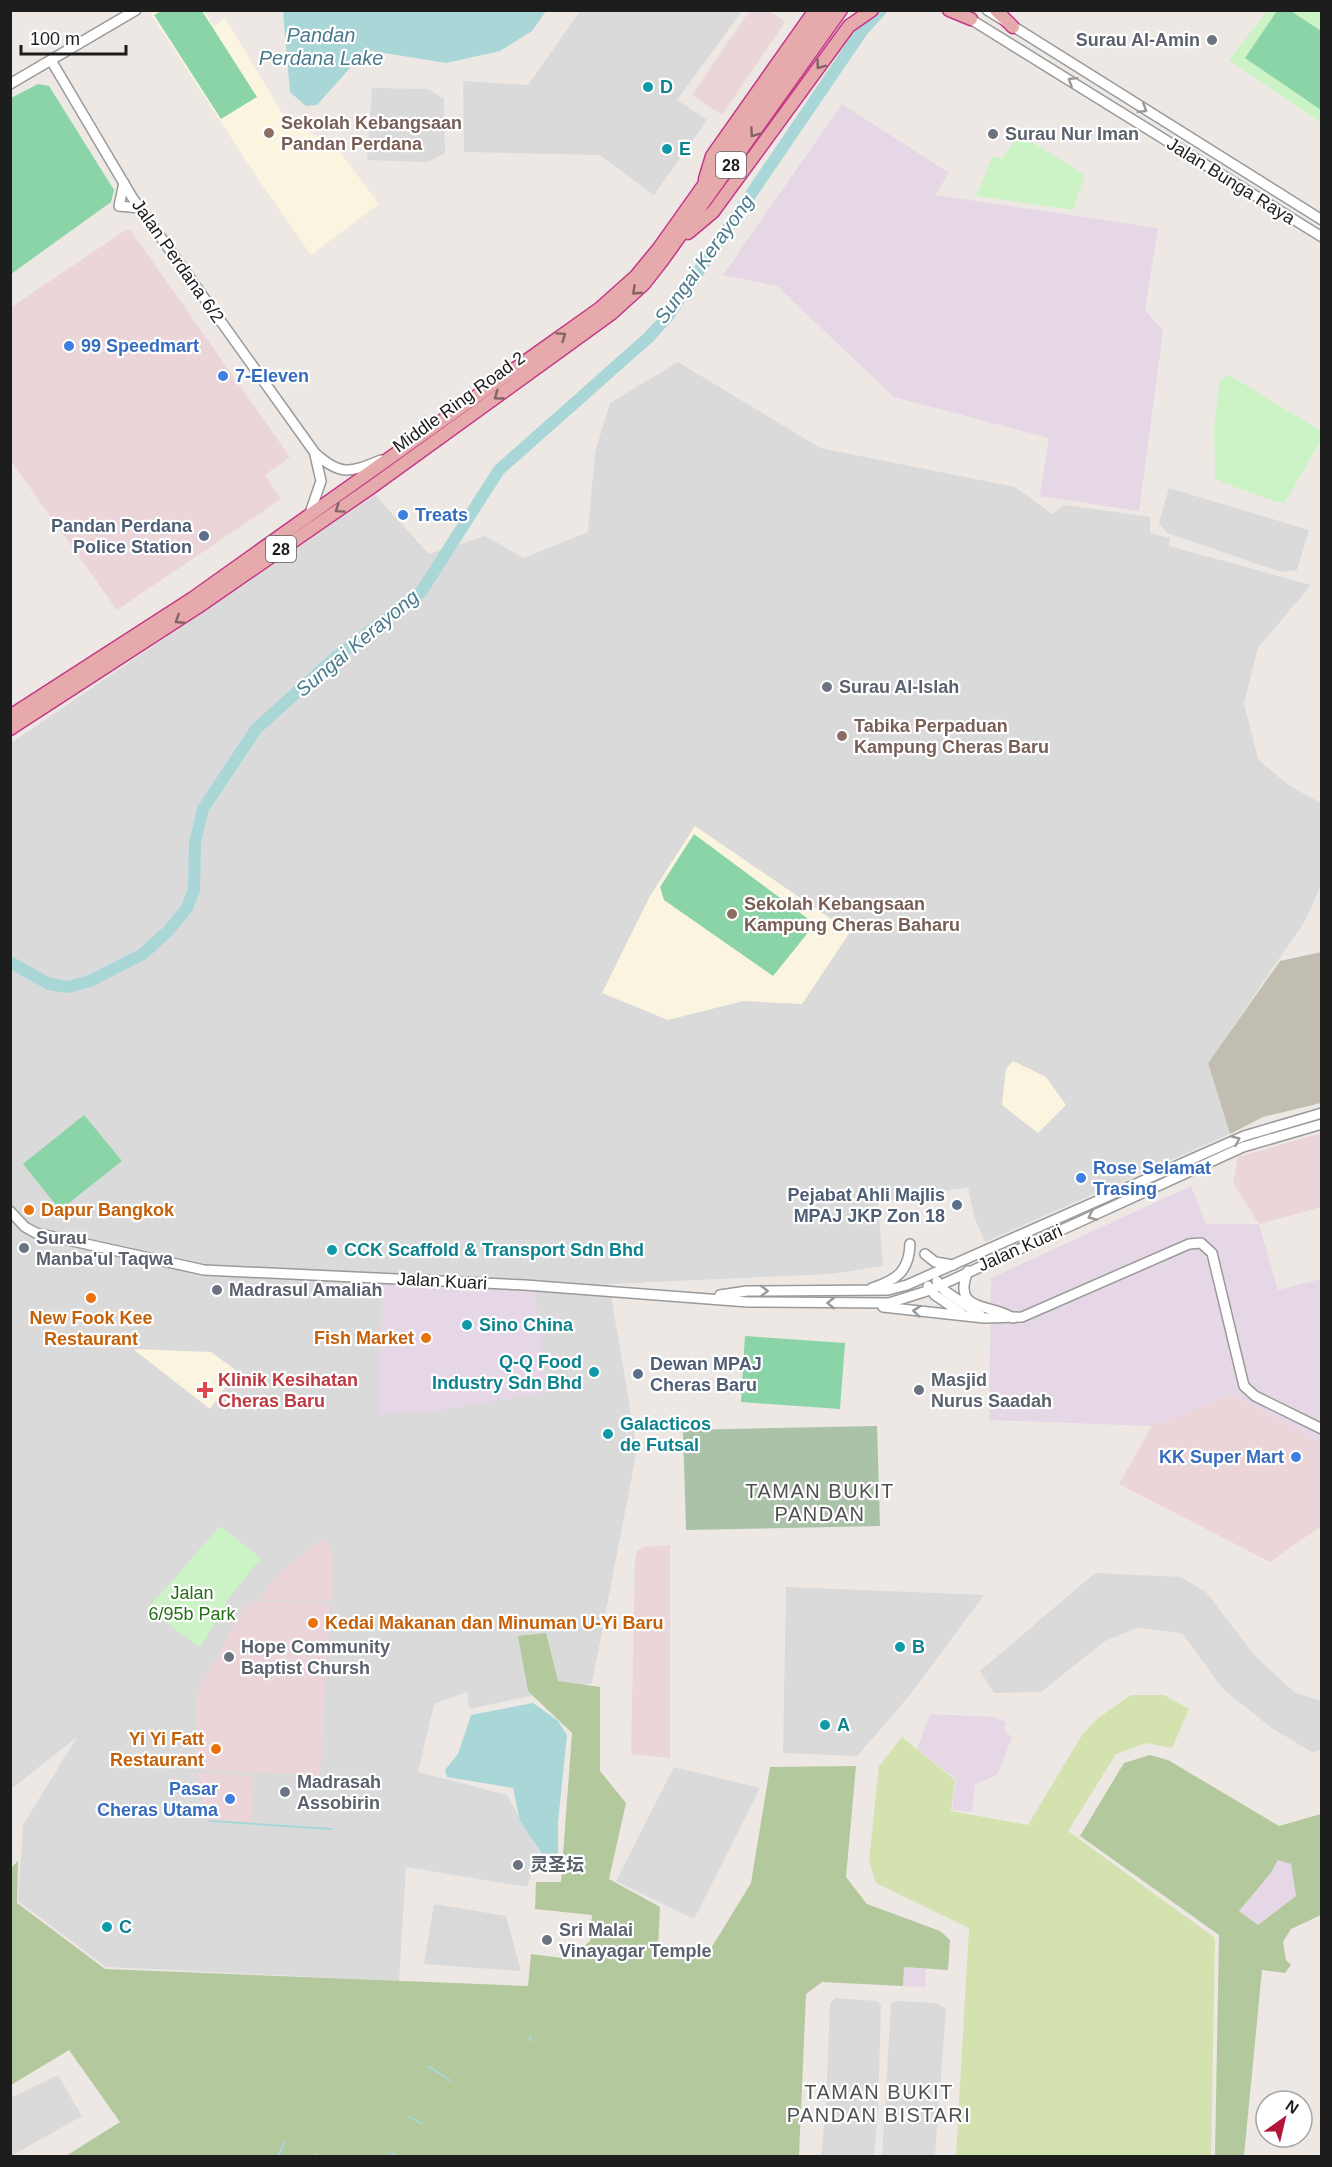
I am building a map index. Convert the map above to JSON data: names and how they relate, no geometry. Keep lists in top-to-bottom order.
{
  "streets": {
    "highway": ["28", "Middle Ring Road 2"],
    "street": ["Jalan Bunga Raya", "Jalan Perdana 6/2", "Jalan Kuari"]
  },
  "crossings": [
    ["Jalan Perdana 6/2", "Middle Ring Road 2"]
  ],
  "districts": ["TAMAN BUKIT PANDAN", "TAMAN BUKIT PANDAN BISTARI"],
  "water": ["Pandan Perdana Lake", "Sungai Kerayong"],
  "parks": ["Jalan 6/95b Park"],
  "places": {
    "other": [
      "Surau Al-Amin",
      "D",
      "Sekolah Kebangsaan Pandan Perdana",
      "Surau Nur Iman",
      "E",
      "99 Speedmart",
      "7-Eleven",
      "Treats",
      "Pandan Perdana Police Station",
      "Surau Al-Islah",
      "Tabika Perpaduan Kampung Cheras Baru",
      "Sekolah Kebangsaan Kampung Cheras Baharu",
      "Rose Selamat Trasing",
      "Pejabat Ahli Majlis MPAJ JKP Zon 18",
      "Dapur Bangkok",
      "Surau Manba'ul Taqwa",
      "CCK Scaffold & Transport Sdn Bhd",
      "Madrasul Amaliah",
      "New Fook Kee Restaurant",
      "Sino China",
      "Fish Market",
      "Q-Q Food Industry Sdn Bhd",
      "Dewan MPAJ Cheras Baru",
      "Masjid Nurus Saadah",
      "Galacticos de Futsal",
      "KK Super Mart",
      "Kedai Makanan dan Minuman U-Yi Baru",
      "B",
      "Hope Community Baptist Chursh",
      "A",
      "Yi Yi Fatt Restaurant",
      "Madrasah Assobirin",
      "Pasar Cheras Utama",
      "灵圣坛",
      "C",
      "Sri Malai Vinayagar Temple"
    ],
    "health": ["Klinik Kesihatan Cheras Baru"]
  },
  "scale_bar": "100 m",
  "north": "top right"
}
